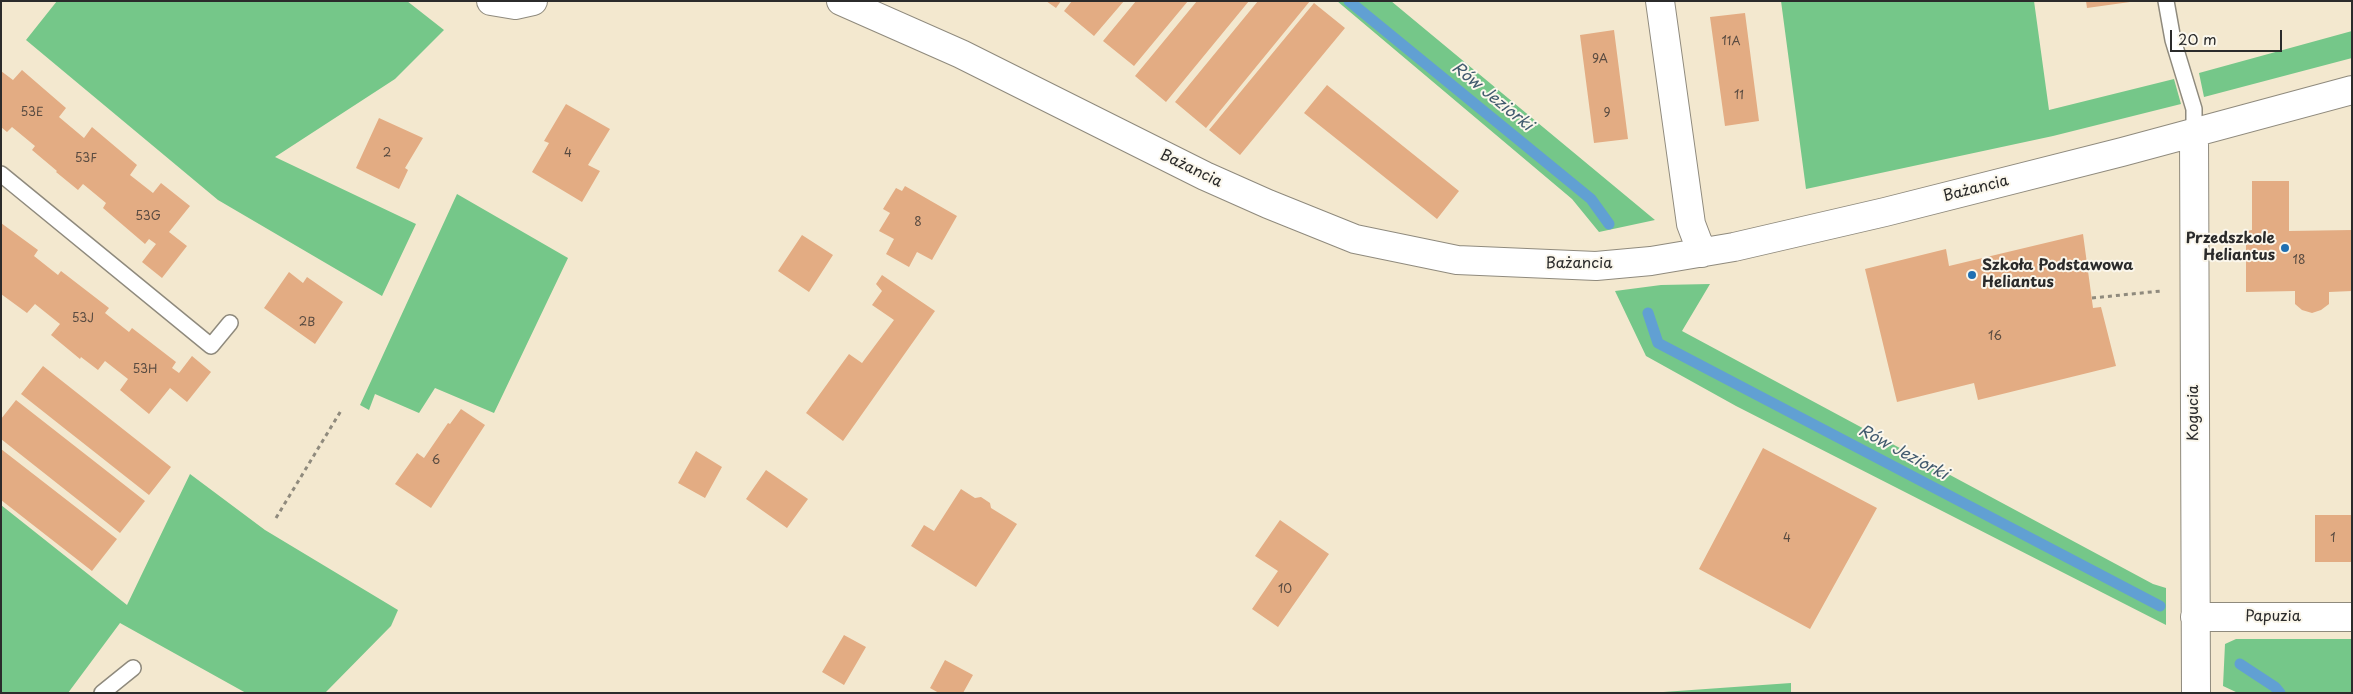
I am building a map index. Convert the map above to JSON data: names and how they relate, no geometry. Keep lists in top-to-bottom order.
{
  "streets": {
    "street": ["Bażancia", "Kogucia", "Papuzia"]
  },
  "crossings": [
    ["Bażancia", "Kogucia"],
    ["Kogucia", "Papuzia"]
  ],
  "water": ["Rów Jeziorki"],
  "places": ["Przedszkole Heliantus", "Szkoła Podstawowa Heliantus"],
  "house_numbers": [
    "11A",
    "9A",
    "11",
    "53E",
    "9",
    "2",
    "4",
    "53F",
    "53G",
    "8",
    "18",
    "53J",
    "2B",
    "16",
    "53H",
    "6",
    "4",
    "1",
    "10"
  ],
  "scale_bar": "20 m"
}
